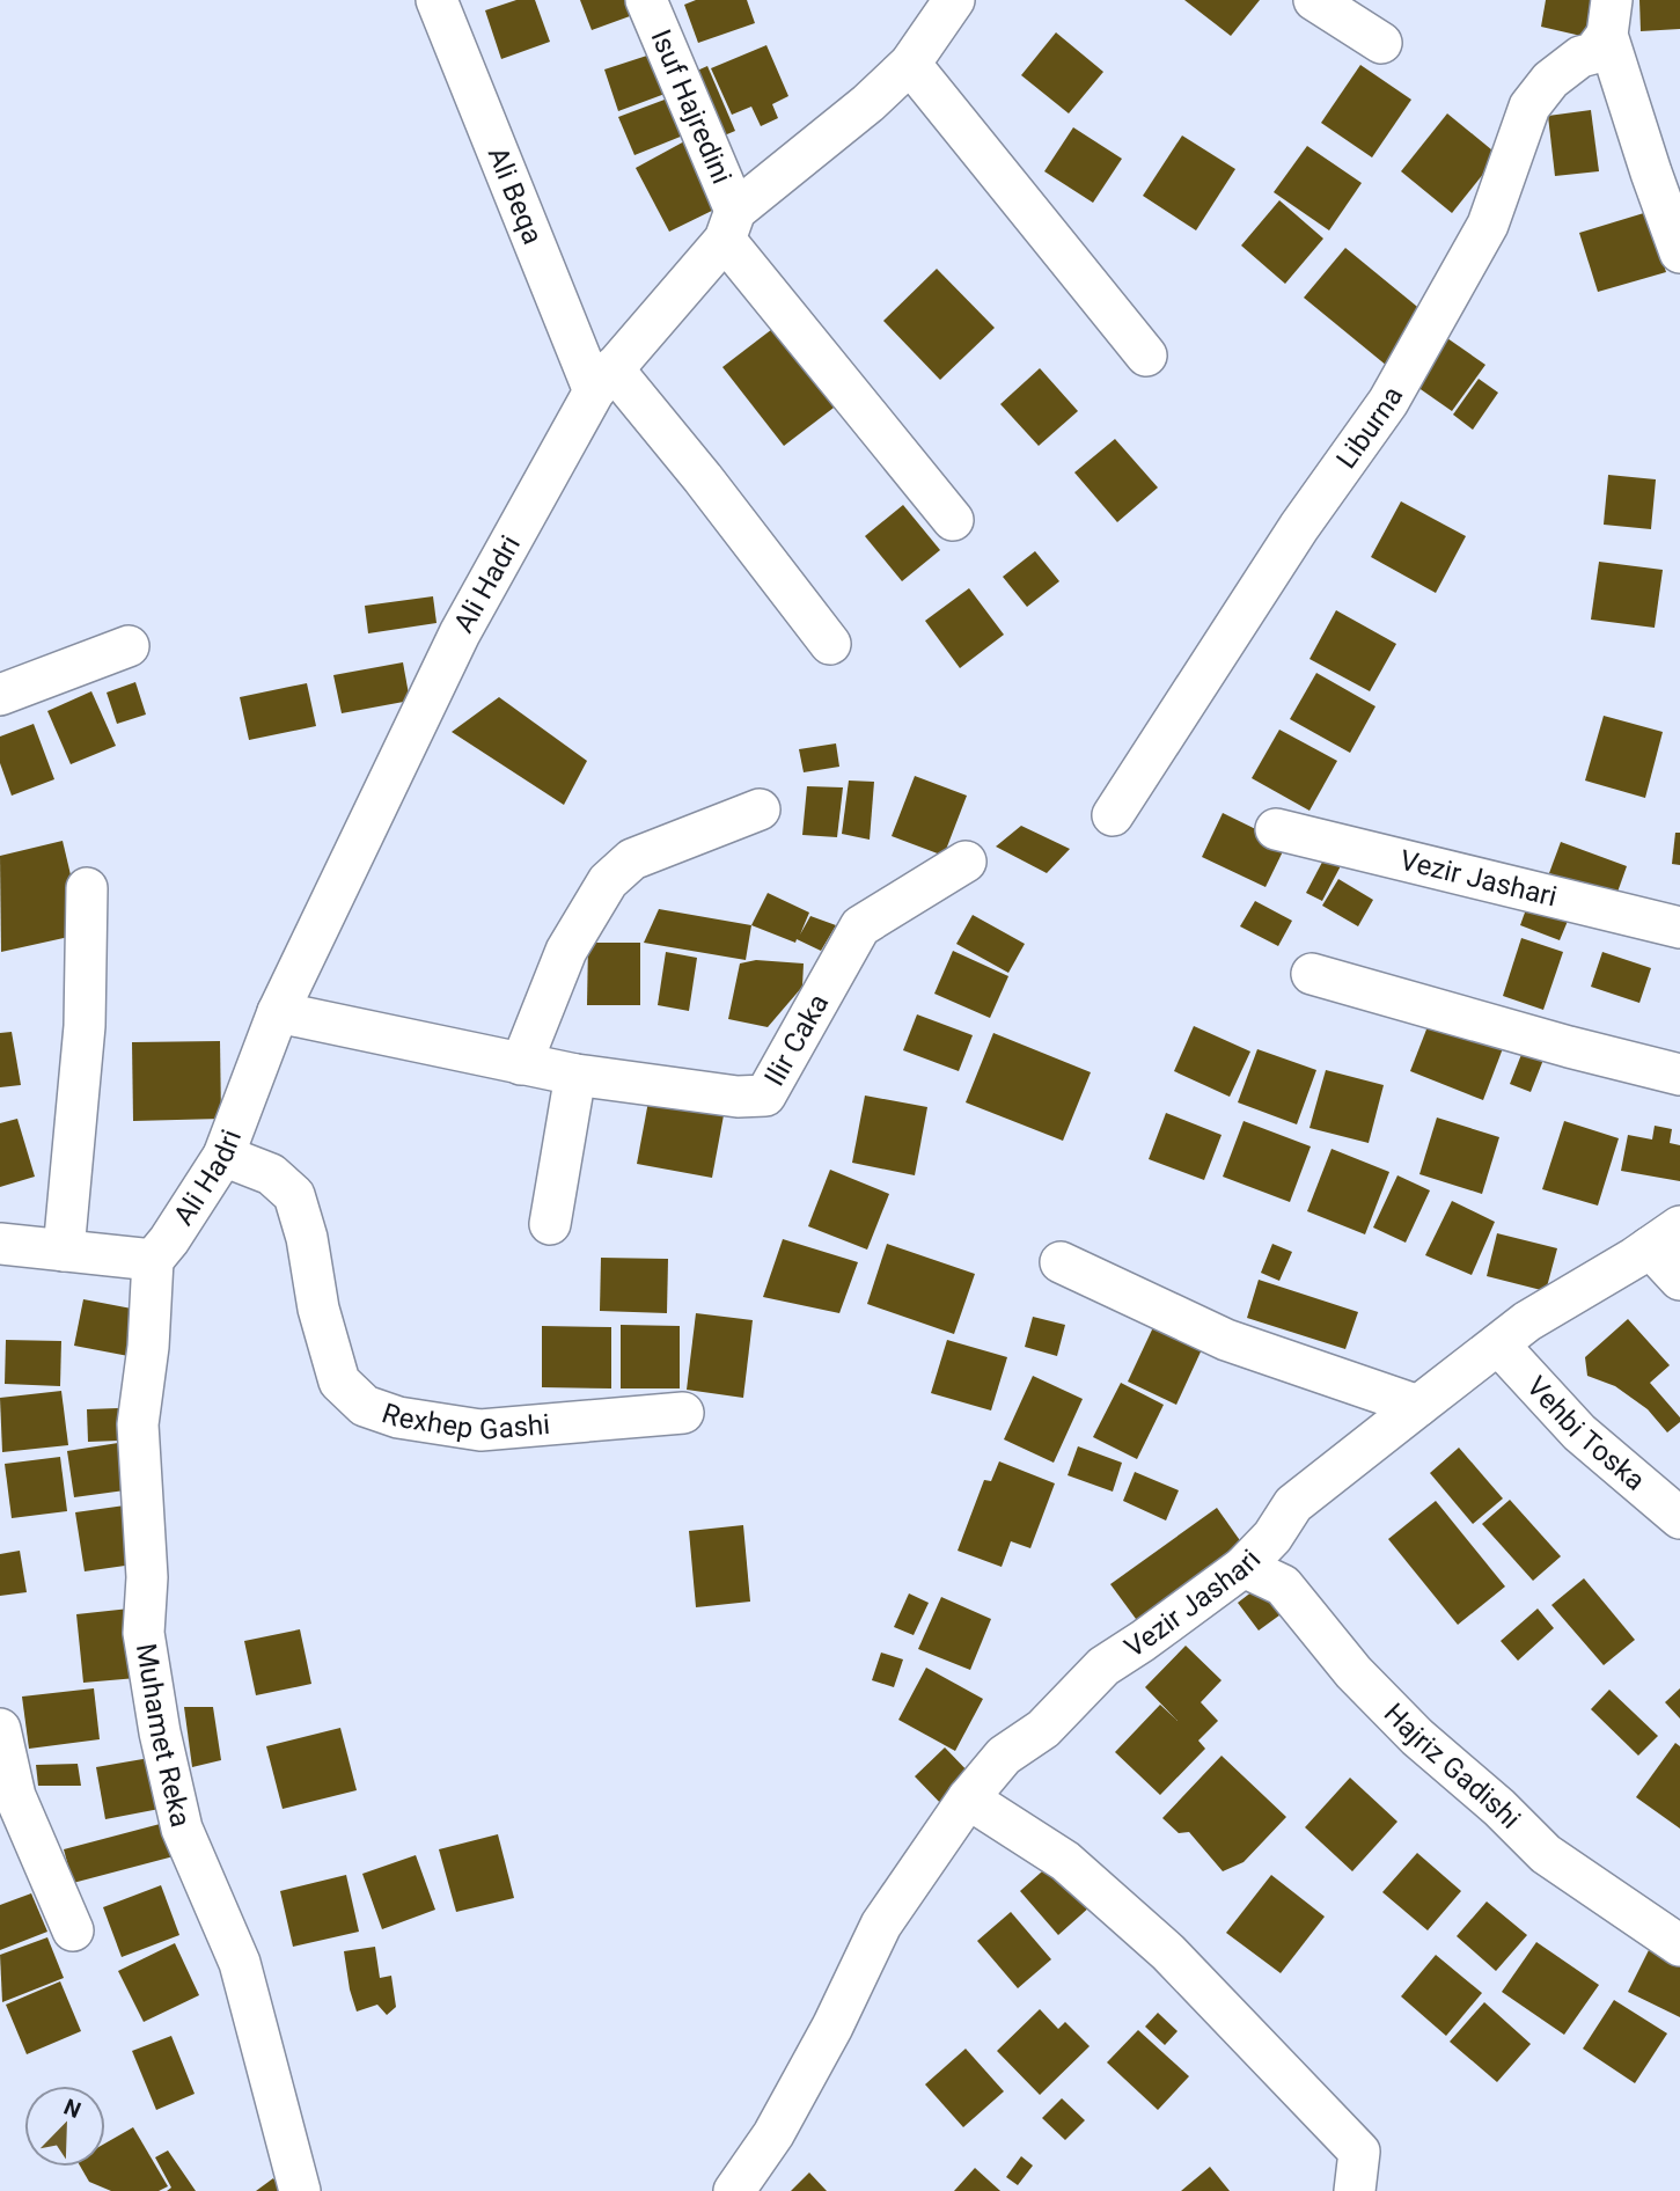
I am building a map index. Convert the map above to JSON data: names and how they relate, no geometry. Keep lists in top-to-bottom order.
{
  "streets": {
    "street": [
      "Isuf Hajredini",
      "Ali Beqa",
      "Liburna",
      "Ali Hadri",
      "Vezir Jashari",
      "Ilir Caka",
      "Rexhep Gashi",
      "Vehbi Toska",
      "Muhamet Reka",
      "Hajriz Gadishi"
    ]
  },
  "crossings": [
    ["Isuf Hajredini", "Ali Hadri"],
    ["Ali Beqa", "Ali Hadri"],
    ["Ali Hadri", "Ilir Caka"],
    ["Ali Hadri", "Rexhep Gashi"],
    ["Ali Hadri", "Muhamet Reka"],
    ["Vezir Jashari", "Vehbi Toska"],
    ["Vezir Jashari", "Hajriz Gadishi"]
  ],
  "north": "top right"
}
